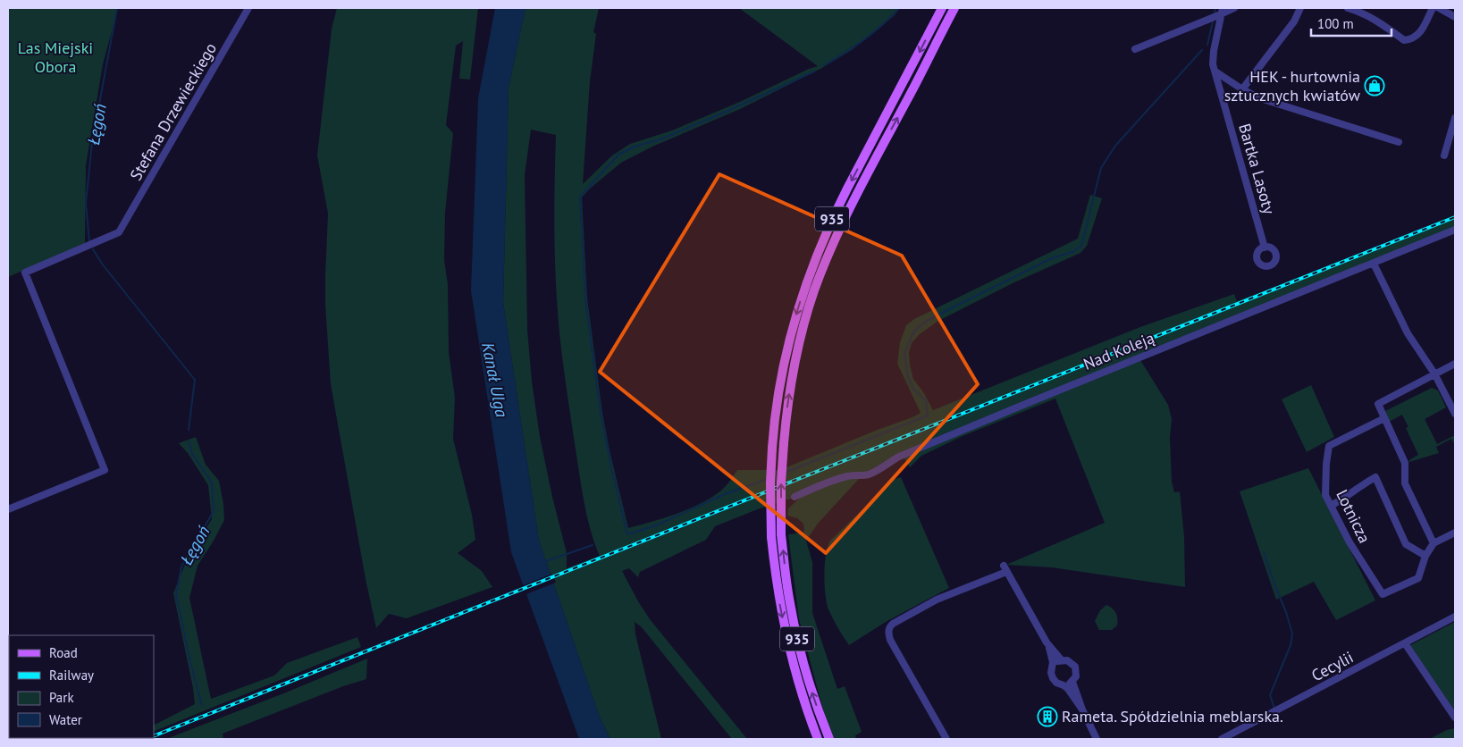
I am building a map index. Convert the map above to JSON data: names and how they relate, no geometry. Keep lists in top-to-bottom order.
{
  "streets": {
    "main road": ["935"],
    "street": [
      "Stefana Drzewieckiego",
      "Bartka Lasoty",
      "Nad Koleją",
      "Lotnicza",
      "Cecylii"
    ]
  },
  "water": ["Łęgoń", "Kanał Ulga"],
  "parks": ["Las Miejski Obora"],
  "places": {
    "shop": ["HEK - hurtownia sztucznych kwiatów"],
    "building": ["Rameta. Spółdzielnia meblarska."]
  },
  "legend": [
    "Road",
    "Railway",
    "Park",
    "Water"
  ],
  "scale_bar": "100 m"
}
